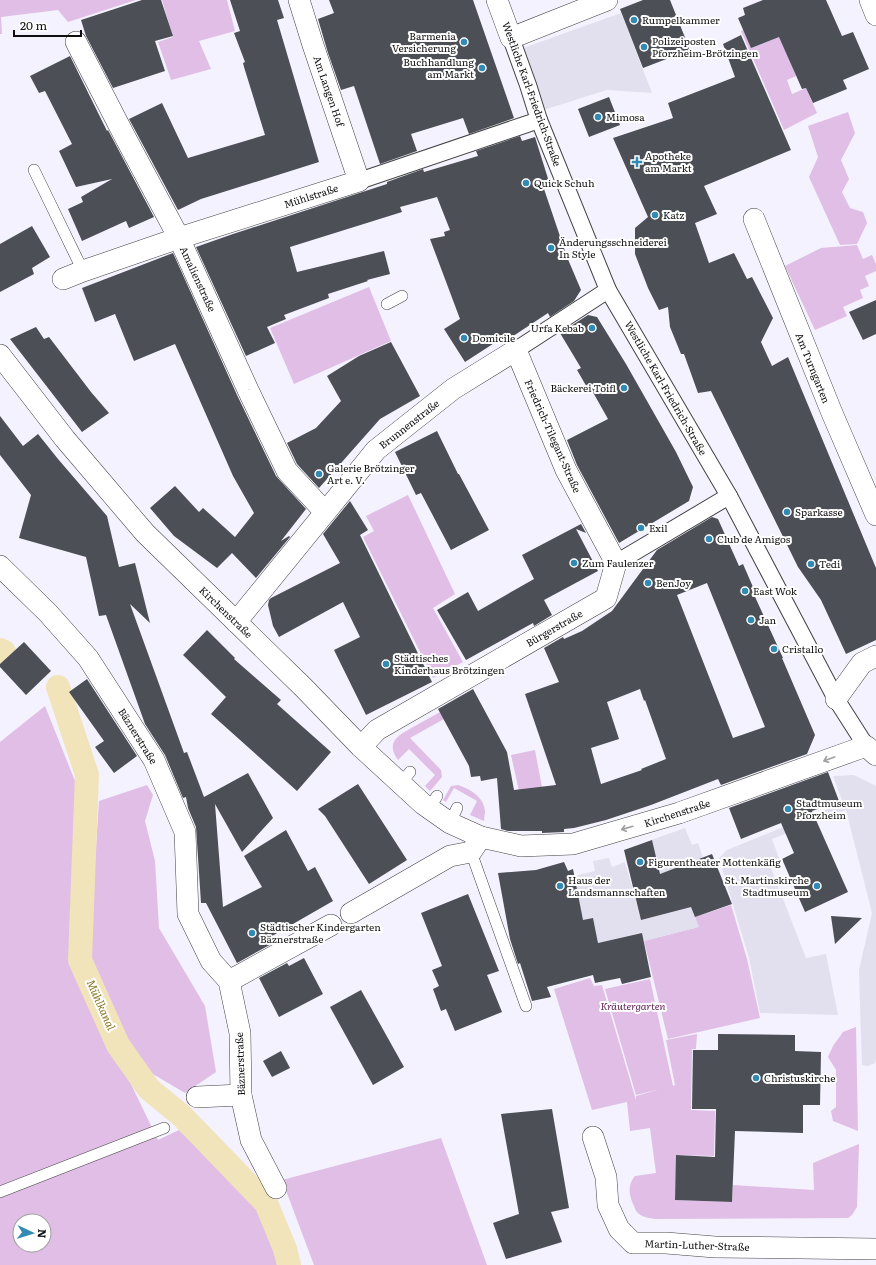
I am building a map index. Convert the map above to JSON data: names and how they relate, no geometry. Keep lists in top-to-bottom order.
{
  "streets": {
    "street": [
      "Am Langen Hof",
      "Westliche Karl-Friedrich-Straße",
      "Mühlstraße",
      "Amalienstraße",
      "Am Turngarten",
      "Brunnenstraße",
      "Friedrich-Tilegant-Straße",
      "Kirchenstraße",
      "Bürgerstraße",
      "Bäznerstraße",
      "Martin-Luther-Straße"
    ]
  },
  "crossings": [
    ["Am Langen Hof", "Mühlstraße"],
    ["Westliche Karl-Friedrich-Straße", "Mühlstraße"],
    ["Westliche Karl-Friedrich-Straße", "Brunnenstraße"],
    ["Westliche Karl-Friedrich-Straße", "Kirchenstraße"],
    ["Mühlstraße", "Amalienstraße"],
    ["Amalienstraße", "Brunnenstraße"],
    ["Brunnenstraße", "Friedrich-Tilegant-Straße"],
    ["Brunnenstraße", "Kirchenstraße"],
    ["Friedrich-Tilegant-Straße", "Bürgerstraße"],
    ["Kirchenstraße", "Bürgerstraße"]
  ],
  "water": ["Mühlkanal"],
  "parks": ["Kräutergarten"],
  "places": {
    "other": [
      "Rumpelkammer",
      "Barmenia Versicherung",
      "Polizeiposten Pforzheim-Brötzingen",
      "Buchhandlung am Markt",
      "Mimosa",
      "Quick Schuh",
      "Katz",
      "Änderungsschneiderei In Style",
      "Urfa Kebab",
      "Domicile",
      "Bäckerei Toifl",
      "Galerie Brötzinger Art e. V.",
      "Sparkasse",
      "Exil",
      "Club de Amigos",
      "Zum Faulenzer",
      "Tedi",
      "BenJoy",
      "East Wok",
      "Jan",
      "Cristallo",
      "Städtisches Kinderhaus Brötzingen",
      "Stadtmuseum Pforzheim",
      "Figurentheater Mottenkäfig",
      "Haus der Landsmannschaften",
      "St. Martinskirche Stadtmuseum",
      "Städtischer Kindergarten Bäznerstraße",
      "Christuskirche"
    ],
    "health": ["Apotheke am Markt"]
  },
  "scale_bar": "20 m",
  "north": "right"
}
